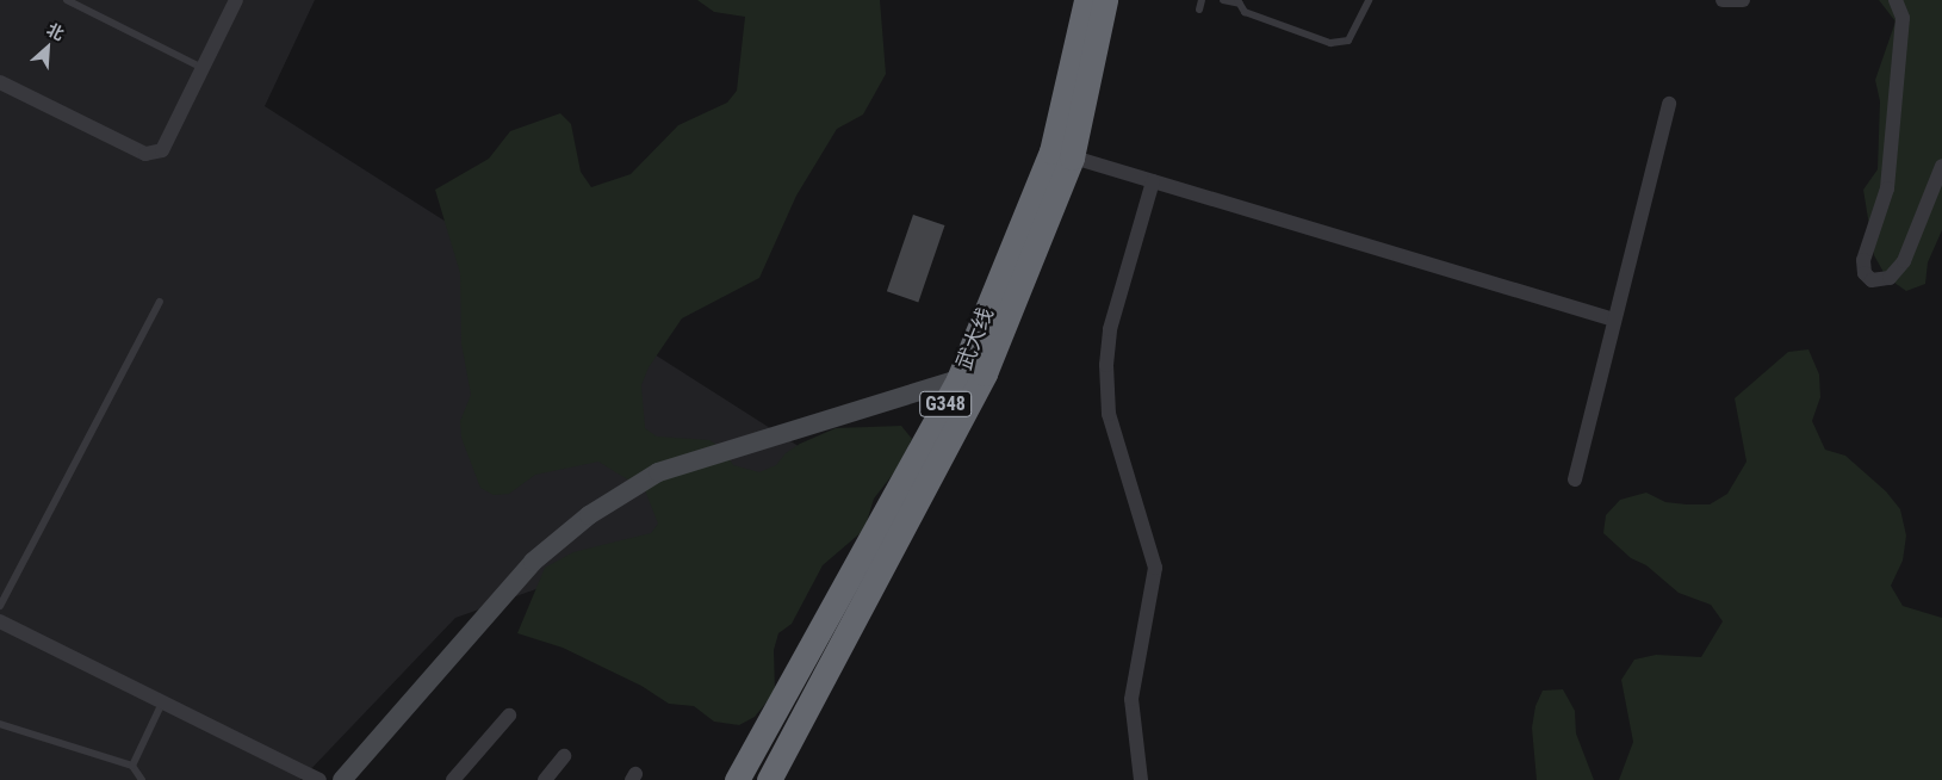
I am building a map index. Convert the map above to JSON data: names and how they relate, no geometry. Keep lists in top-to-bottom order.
{
  "streets": {
    "highway": ["武大线", "G348"]
  },
  "north": "top right"
}
